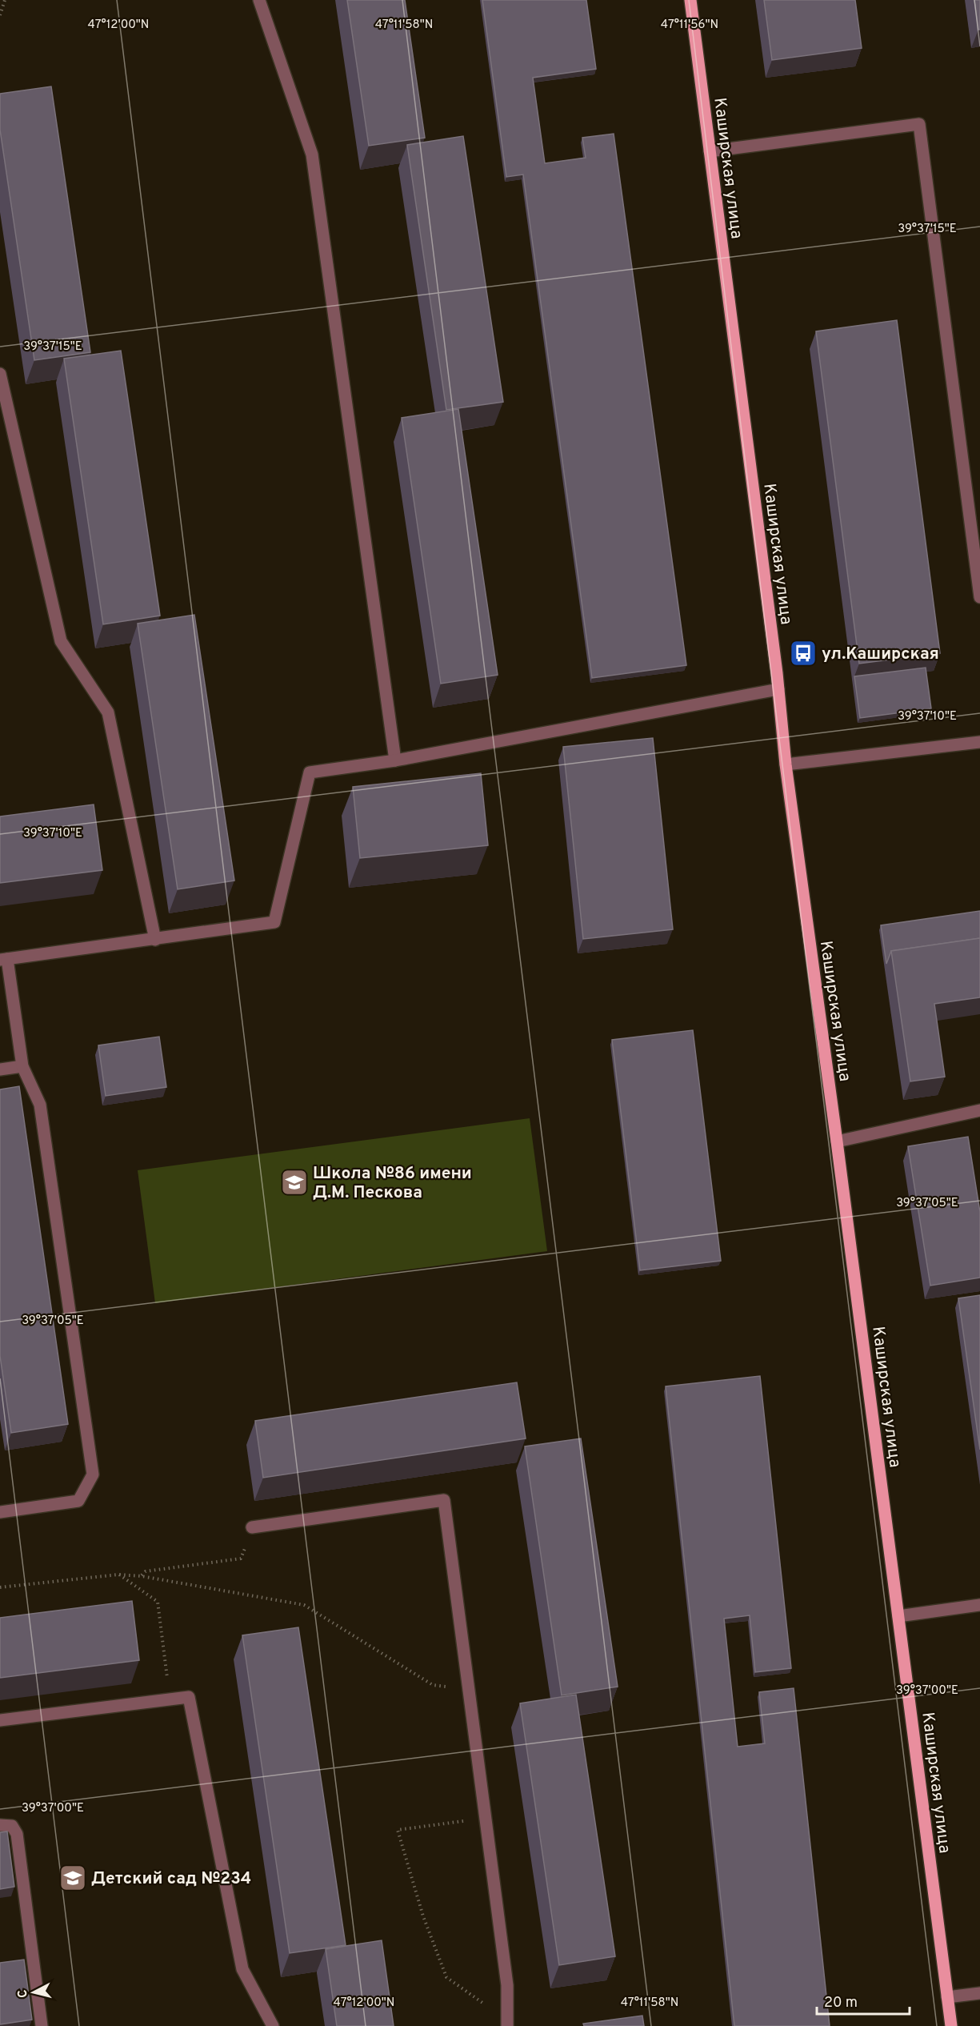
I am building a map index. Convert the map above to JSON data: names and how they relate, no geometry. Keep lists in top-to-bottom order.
{
  "streets": {
    "main road": ["Каширская улица"]
  },
  "places": {
    "bus stop": ["ул.Каширская"],
    "school or university": ["Школа №86 имени Д.М. Пескова", "Детский сад №234"]
  },
  "scale_bar": "20 m",
  "north": "left",
  "coordinates": [
    "47°12'00\"N",
    "47°11'58\"N",
    "47°11'56\"N",
    "39°37'15\"E",
    "39°37'10\"E",
    "39°37'05\"E",
    "39°37'00\"E"
  ]
}
